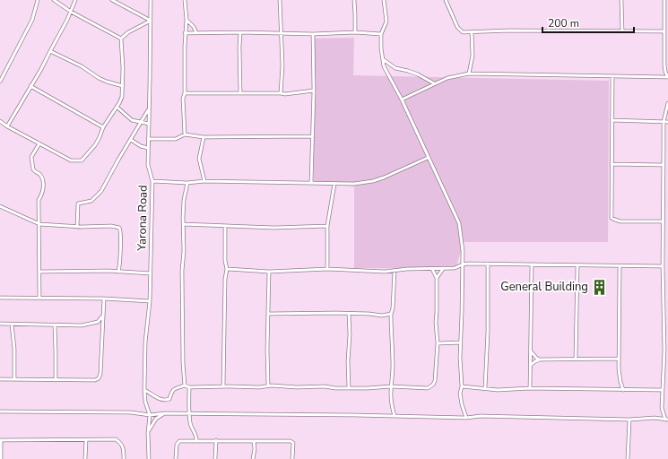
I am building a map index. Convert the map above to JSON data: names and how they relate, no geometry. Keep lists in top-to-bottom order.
{
  "streets": {
    "street": ["Yarona Road"]
  },
  "places": {
    "building": ["General Building"]
  },
  "scale_bar": "200 m"
}
